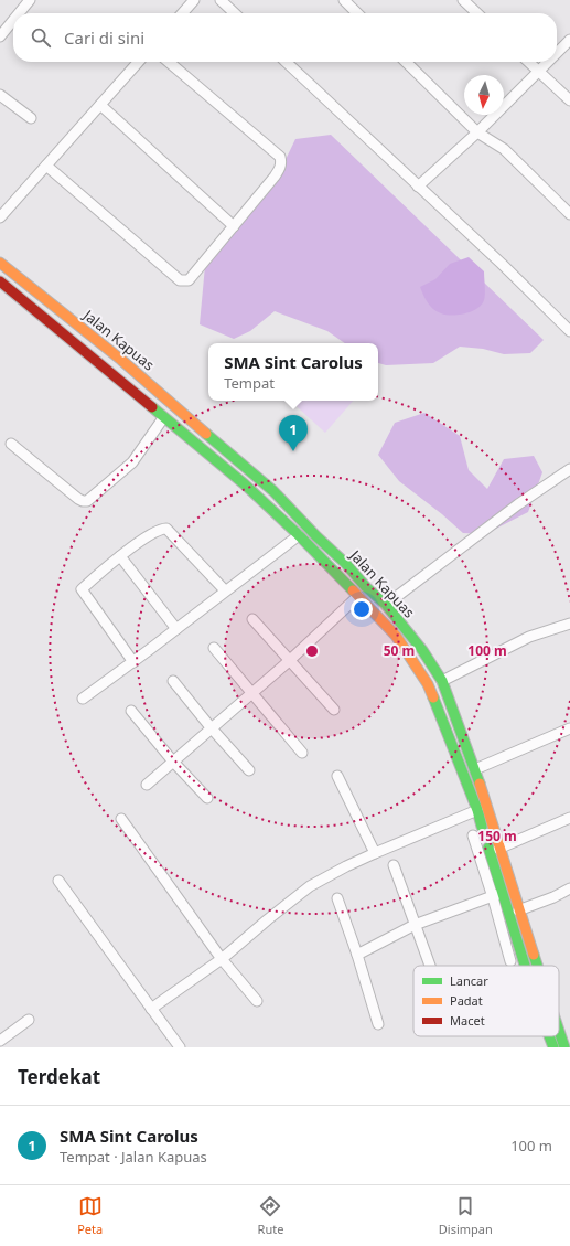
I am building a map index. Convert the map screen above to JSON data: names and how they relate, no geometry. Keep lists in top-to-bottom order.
{
  "streets": {
    "street": ["Jalan Kapuas"]
  },
  "legend": ["Lancar", "Padat", "Macet"],
  "north": "bottom",
  "page": {
    "search": "Cari di sini",
    "popup": ["SMA Sint Carolus", "Tempat"],
    "pins": "1",
    "heading": "Terdekat",
    "list": [
      {
        "mark": "1",
        "name": "SMA Sint Carolus",
        "note": "Tempat · Jalan Kapuas",
        "value": "100 m"
      }
    ],
    "nav": ["Peta", "Rute", "Disimpan"]
  },
  "rings": ["50 m", "100 m", "150 m"]
}
